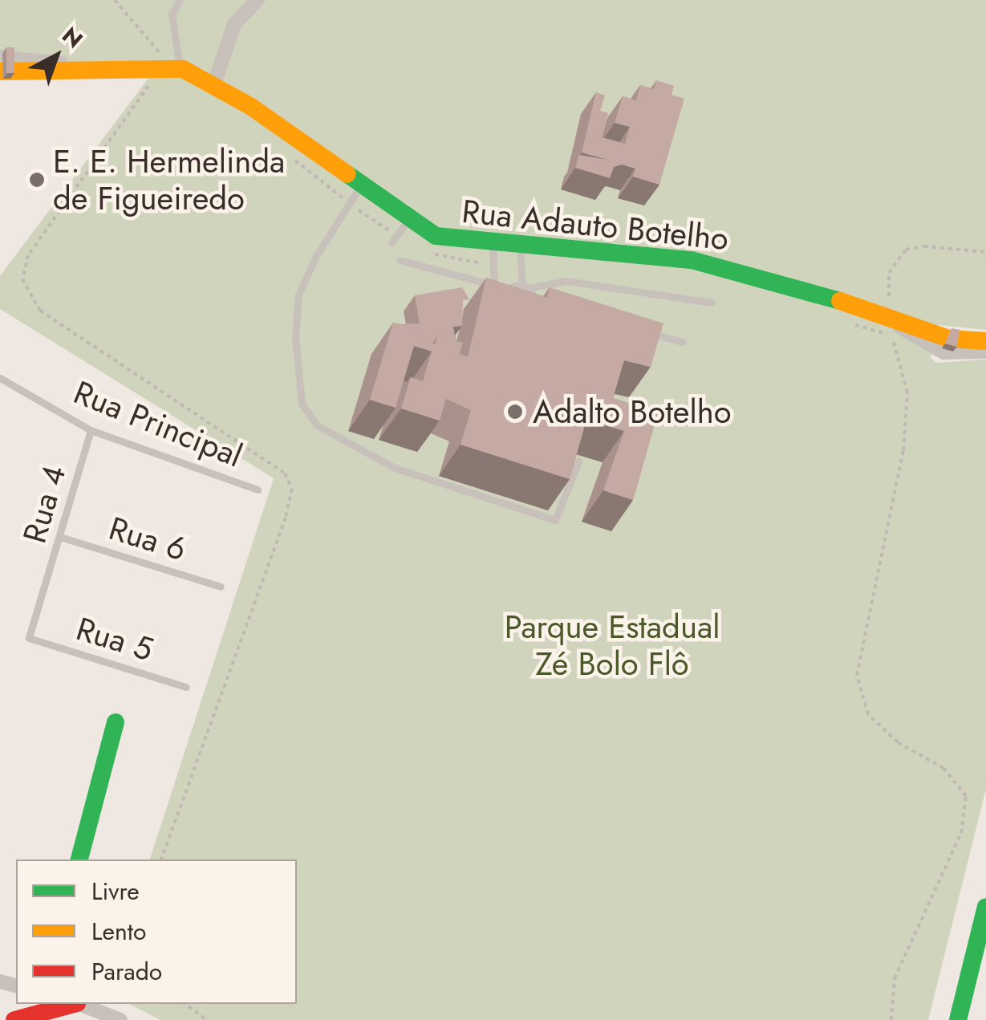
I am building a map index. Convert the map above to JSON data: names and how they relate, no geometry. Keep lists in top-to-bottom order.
{
  "streets": {
    "street": ["Rua Adauto Botelho"],
    "lane": [
      "Rua Principal",
      "Rua 4",
      "Rua 6",
      "Rua 5"
    ]
  },
  "crossings": [
    ["Rua Principal", "Rua 4"],
    ["Rua 4", "Rua 6"],
    ["Rua 4", "Rua 5"]
  ],
  "parks": ["Parque Estadual Zé Bolo Flô"],
  "places": ["E. E. Hermelinda de Figueiredo", "Adalto Botelho"],
  "legend": ["Livre", "Lento", "Parado"],
  "north": "top right"
}
